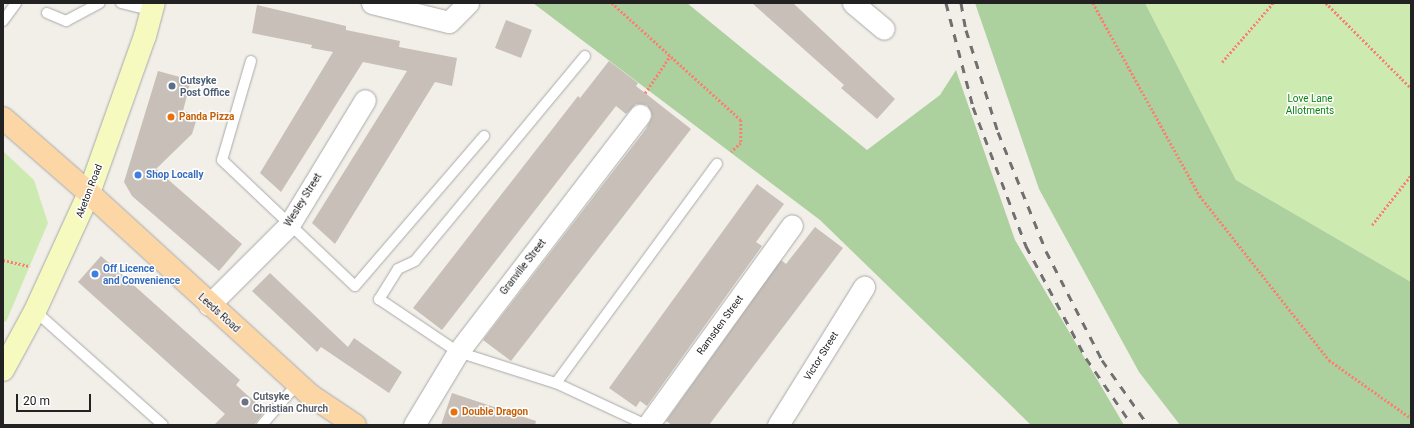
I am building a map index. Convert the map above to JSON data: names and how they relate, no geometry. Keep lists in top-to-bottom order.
{
  "streets": {
    "main road": ["Aketon Road", "Leeds Road"],
    "street": [
      "Wesley Street",
      "Granville Street",
      "Ramsden Street",
      "Victor Street"
    ]
  },
  "crossings": [
    ["Aketon Road", "Leeds Road"],
    ["Wesley Street", "Leeds Road"]
  ],
  "parks": ["Love Lane Allotments"],
  "places": [
    "Cutsyke Post Office",
    "Panda Pizza",
    "Shop Locally",
    "Off Licence and Convenience",
    "Cutsyke Christian Church",
    "Double Dragon"
  ],
  "scale_bar": "20 m"
}
